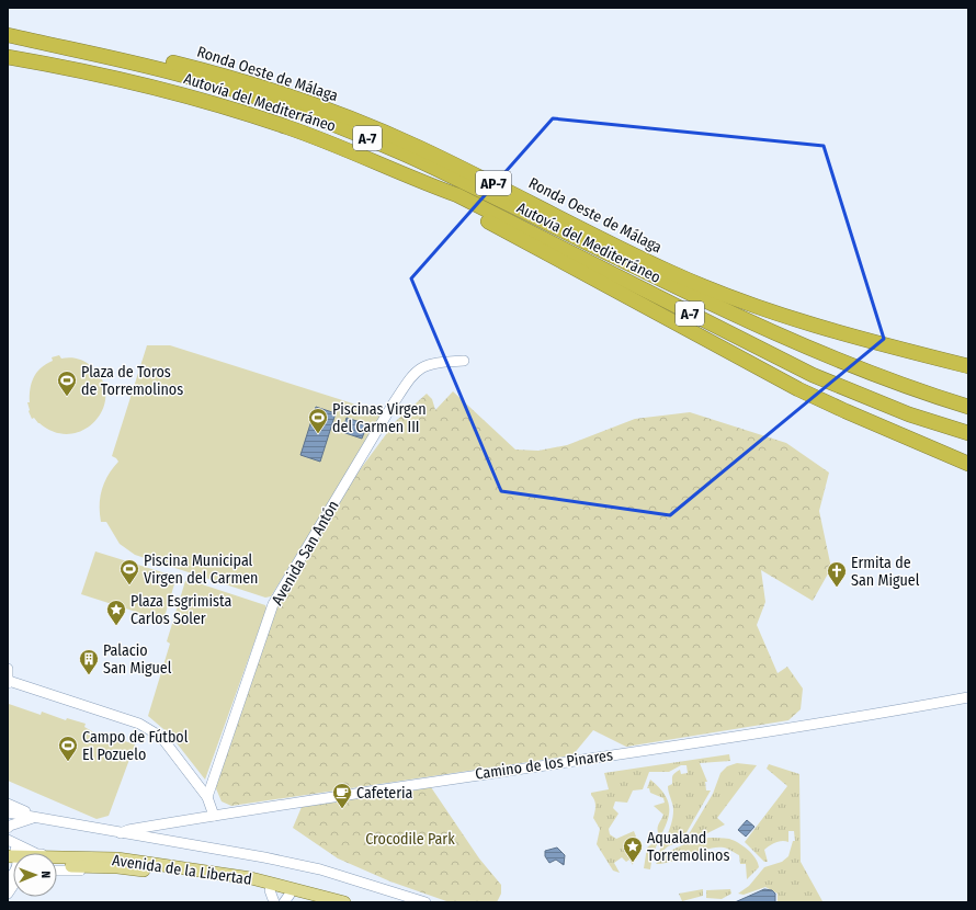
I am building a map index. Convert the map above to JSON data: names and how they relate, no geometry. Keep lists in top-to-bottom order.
{
  "streets": {
    "highway": [
      "Ronda Oeste de Málaga",
      "Autovía del Mediterráneo",
      "A-7",
      "AP-7"
    ],
    "main road": ["Avenida de la Libertad"],
    "street": ["Avenida San Antón", "Camino de los Pinares"]
  },
  "crossings": [
    ["Ronda Oeste de Málaga", "Autovía del Mediterráneo"],
    ["Autovía del Mediterráneo", "AP-7"]
  ],
  "parks": ["Crocodile Park"],
  "places": {
    "sports": [
      "Plaza de Toros de Torremolinos",
      "Piscinas Virgen del Carmen III",
      "Piscina Municipal Virgen del Carmen",
      "Campo de Fútbol El Pozuelo"
    ],
    "church": ["Ermita de San Miguel"],
    "place": ["Plaza Esgrimista Carlos Soler", "Aqualand Torremolinos"],
    "building": ["Palacio San Miguel"],
    "cafe": ["Cafeteria"]
  },
  "north": "right"
}
